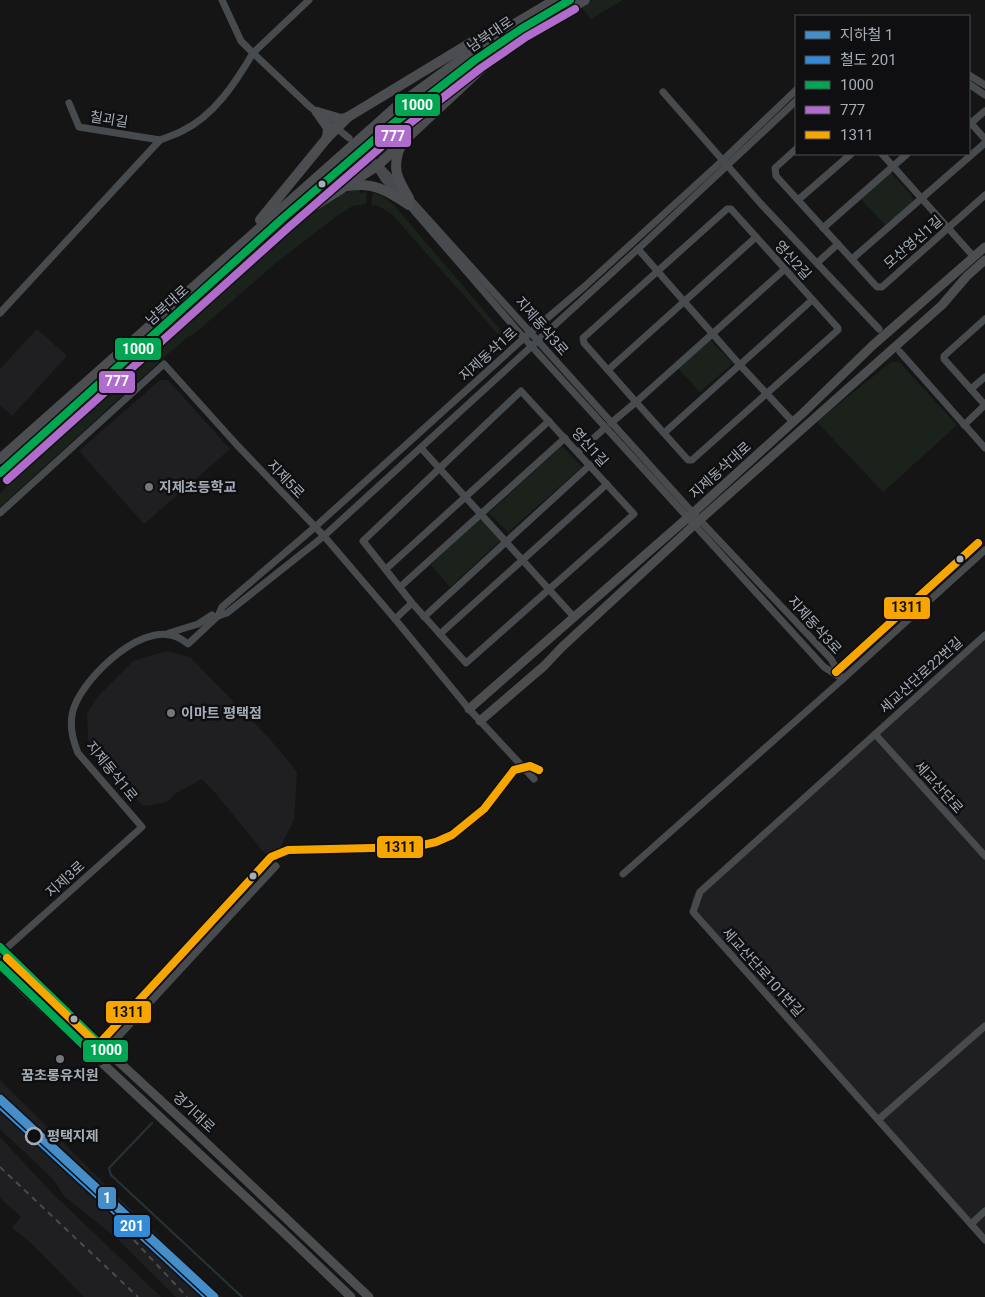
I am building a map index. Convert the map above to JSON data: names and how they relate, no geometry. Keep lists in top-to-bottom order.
{
  "streets": {
    "highway": ["남북대로"],
    "main road": ["지제동삭대로", "경기대로"],
    "street": [
      "칠괴길",
      "모산영신1길",
      "영신2길",
      "지제동삭3로",
      "지제동삭1로",
      "영신1길",
      "지제5로",
      "세교산단로22번길",
      "세교산단로",
      "지제3로",
      "세교산단로101번길"
    ]
  },
  "crossings": [
    ["지제동삭3로", "지제동삭1로"],
    ["지제동삭3로", "지제동삭대로"],
    ["지제동삭1로", "지제5로"],
    ["지제동삭1로", "지제3로"],
    ["지제동삭대로", "지제5로"],
    ["세교산단로22번길", "세교산단로"],
    ["세교산단로22번길", "세교산단로101번길"],
    ["세교산단로", "세교산단로101번길"],
    ["지제3로", "경기대로"]
  ],
  "places": [
    "지제초등학교",
    "이마트 평택점",
    "꿈초롱유치원",
    "평택지제"
  ],
  "lines": [
    "transit line 1000",
    "transit line 777",
    "transit line 1311",
    "metro line 1",
    "rail line 201"
  ],
  "legend": [
    "지하철 1",
    "철도 201",
    "1000",
    "777",
    "1311"
  ]
}
